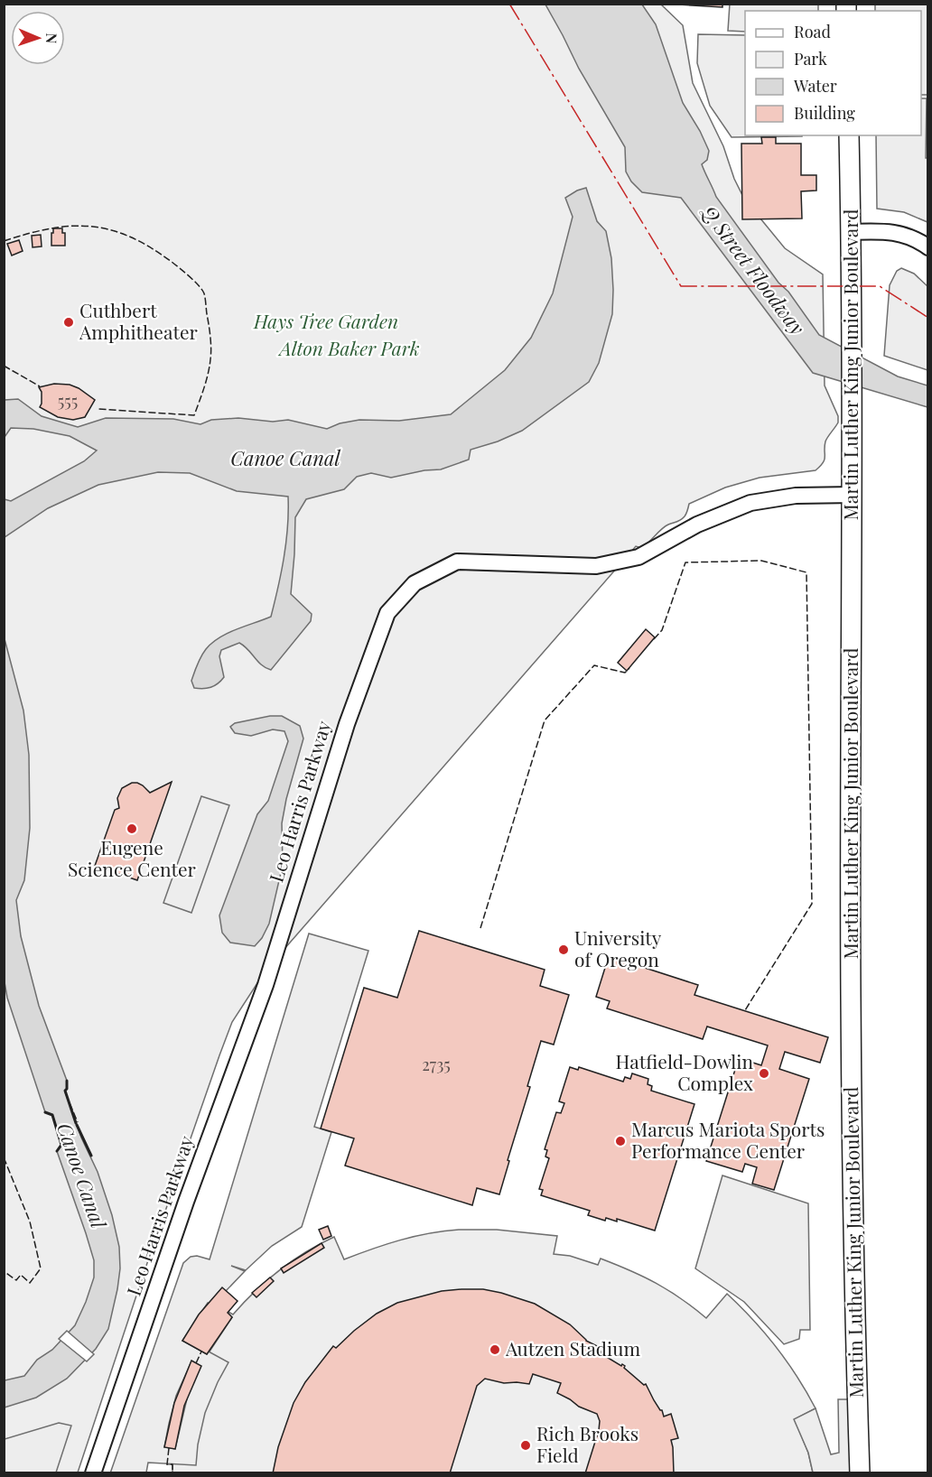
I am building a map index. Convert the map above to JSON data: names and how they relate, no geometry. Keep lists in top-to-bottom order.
{
  "streets": {
    "main road": ["Martin Luther King Junior Boulevard"],
    "street": ["Leo Harris Parkway"]
  },
  "crossings": [
    ["Martin Luther King Junior Boulevard", "Leo Harris Parkway"]
  ],
  "water": ["Q Street Floodway", "Canoe Canal"],
  "parks": ["Hays Tree Garden", "Alton Baker Park"],
  "places": [
    "Cuthbert Amphitheater",
    "Eugene Science Center",
    "University of Oregon",
    "Hatfield-Dowlin Complex",
    "Marcus Mariota Sports Performance Center",
    "Autzen Stadium",
    "Rich Brooks Field"
  ],
  "house_numbers": ["555", "2735"],
  "legend": [
    "Road",
    "Park",
    "Water",
    "Building"
  ],
  "north": "right"
}
